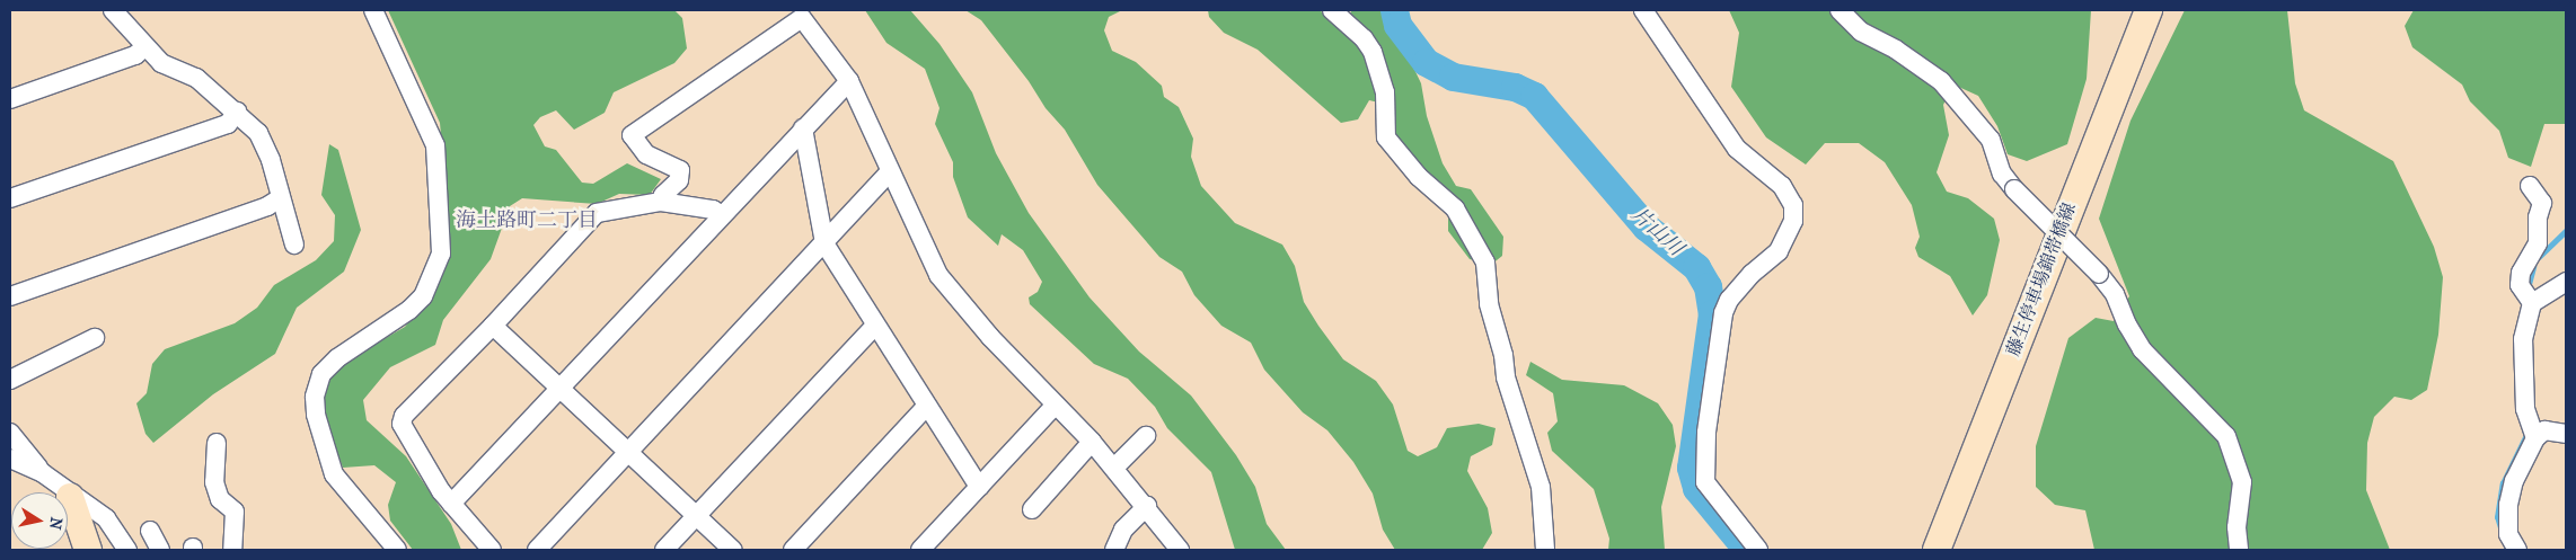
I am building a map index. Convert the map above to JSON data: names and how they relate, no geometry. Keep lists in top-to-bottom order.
{
  "streets": {
    "main road": ["藤生停車場錦帯橋線"]
  },
  "districts": ["海土路町二丁目"],
  "water": ["片山川"],
  "north": "right"
}
